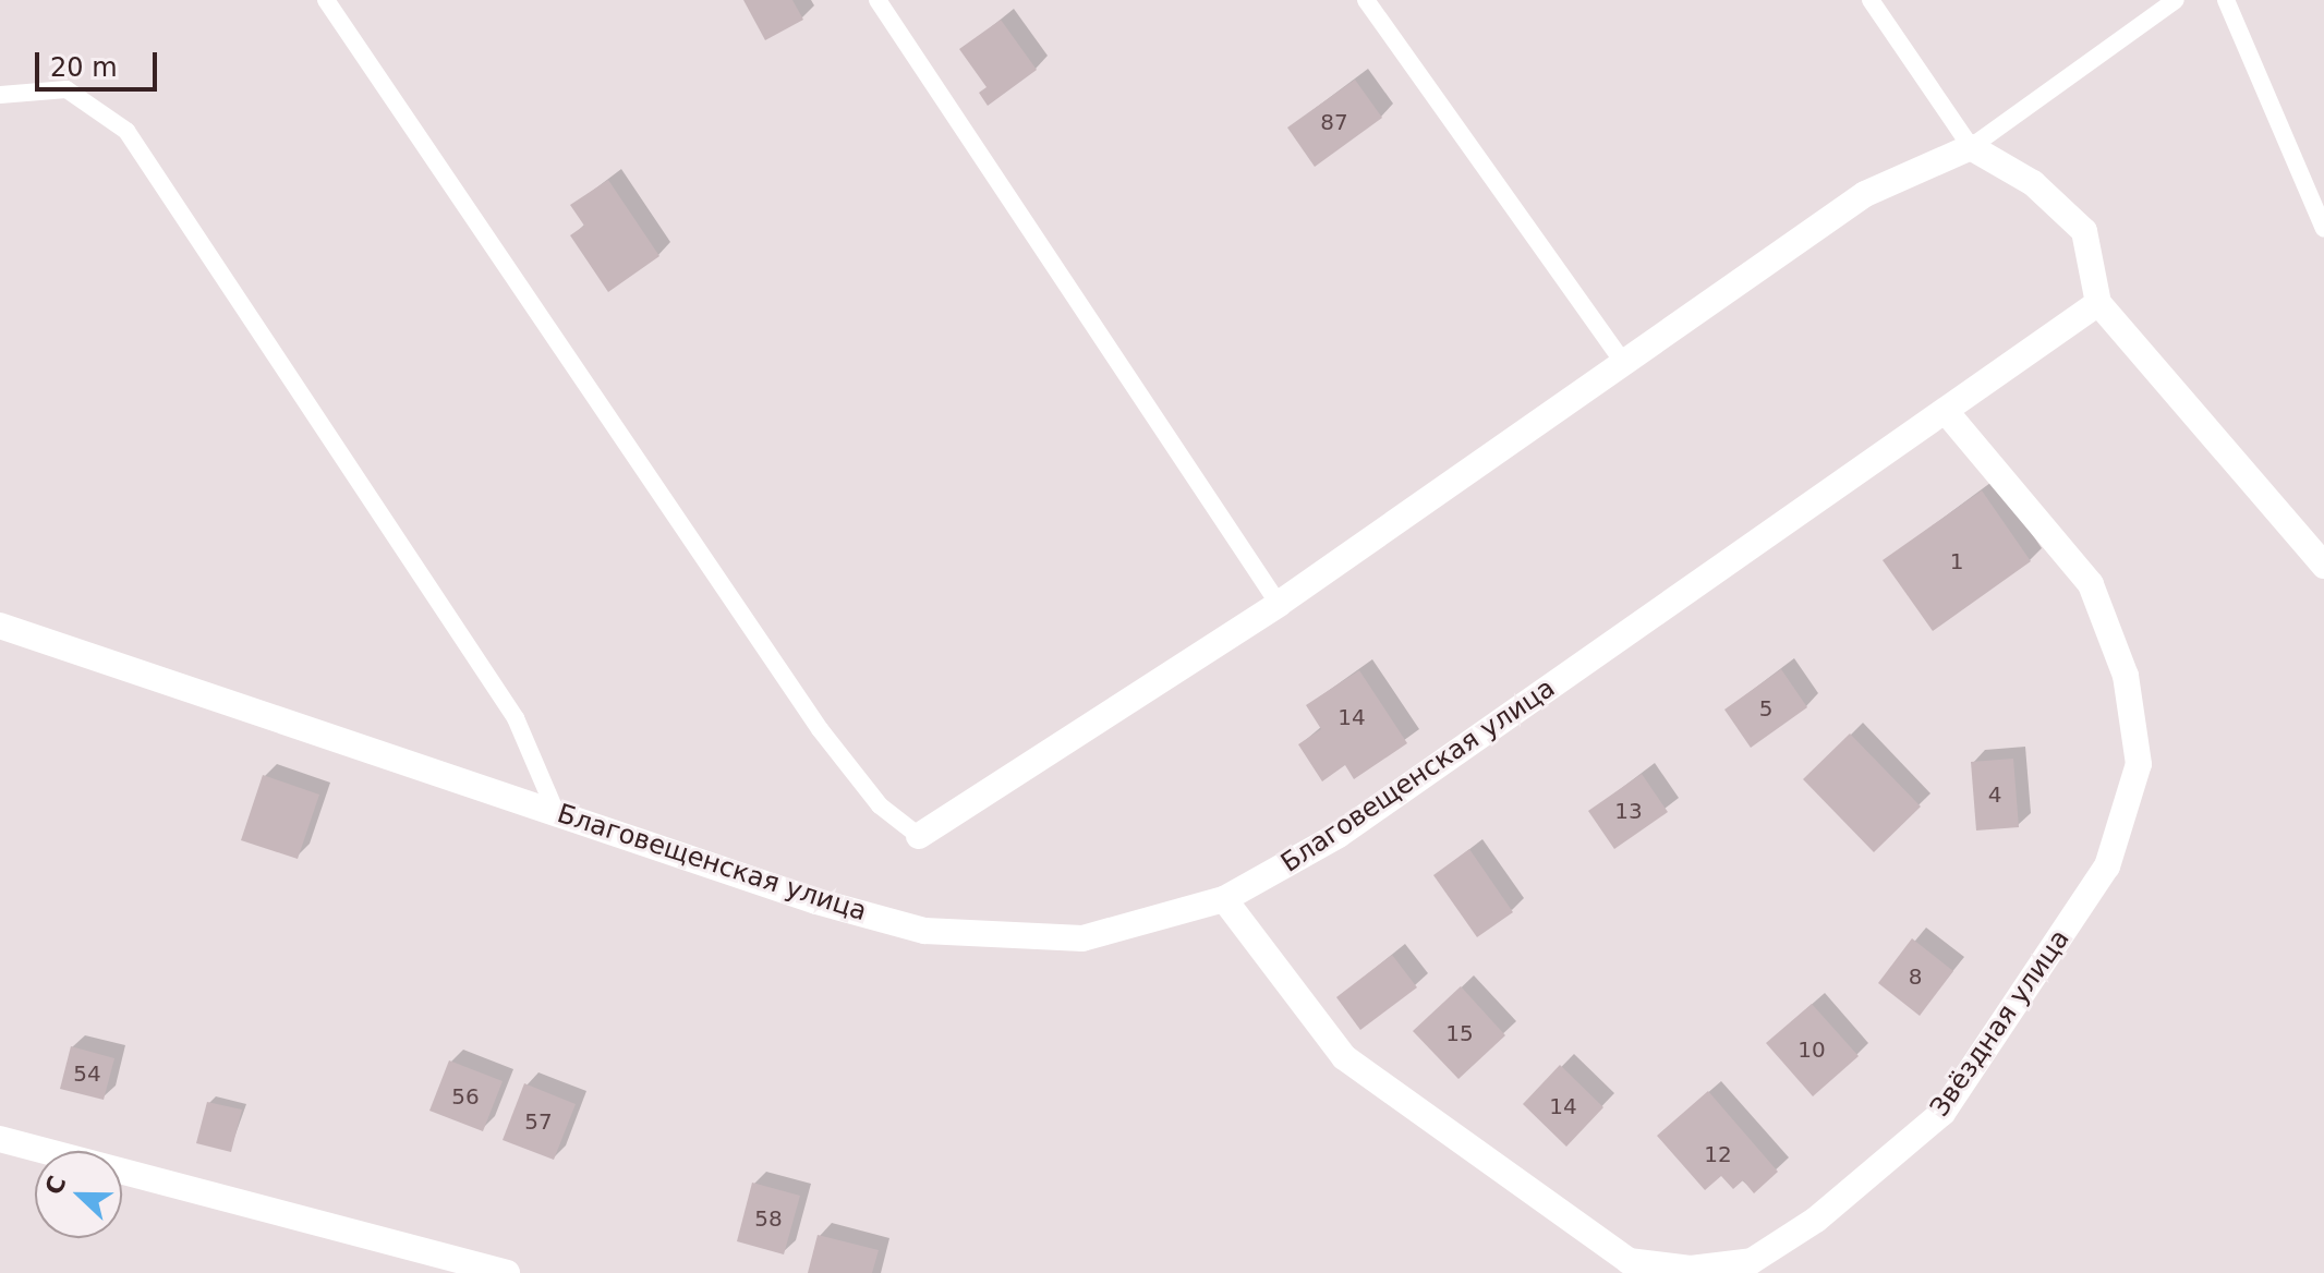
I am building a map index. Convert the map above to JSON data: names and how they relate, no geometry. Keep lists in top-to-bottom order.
{
  "streets": {
    "street": ["Благовещенская улица", "Звёздная улица"]
  },
  "crossings": [
    ["Благовещенская улица", "Звёздная улица"]
  ],
  "house_numbers": [
    "87",
    "1",
    "5",
    "14",
    "4",
    "13",
    "8",
    "15",
    "10",
    "54",
    "56",
    "14",
    "57",
    "12",
    "58"
  ],
  "scale_bar": "20 m",
  "north": "left"
}
